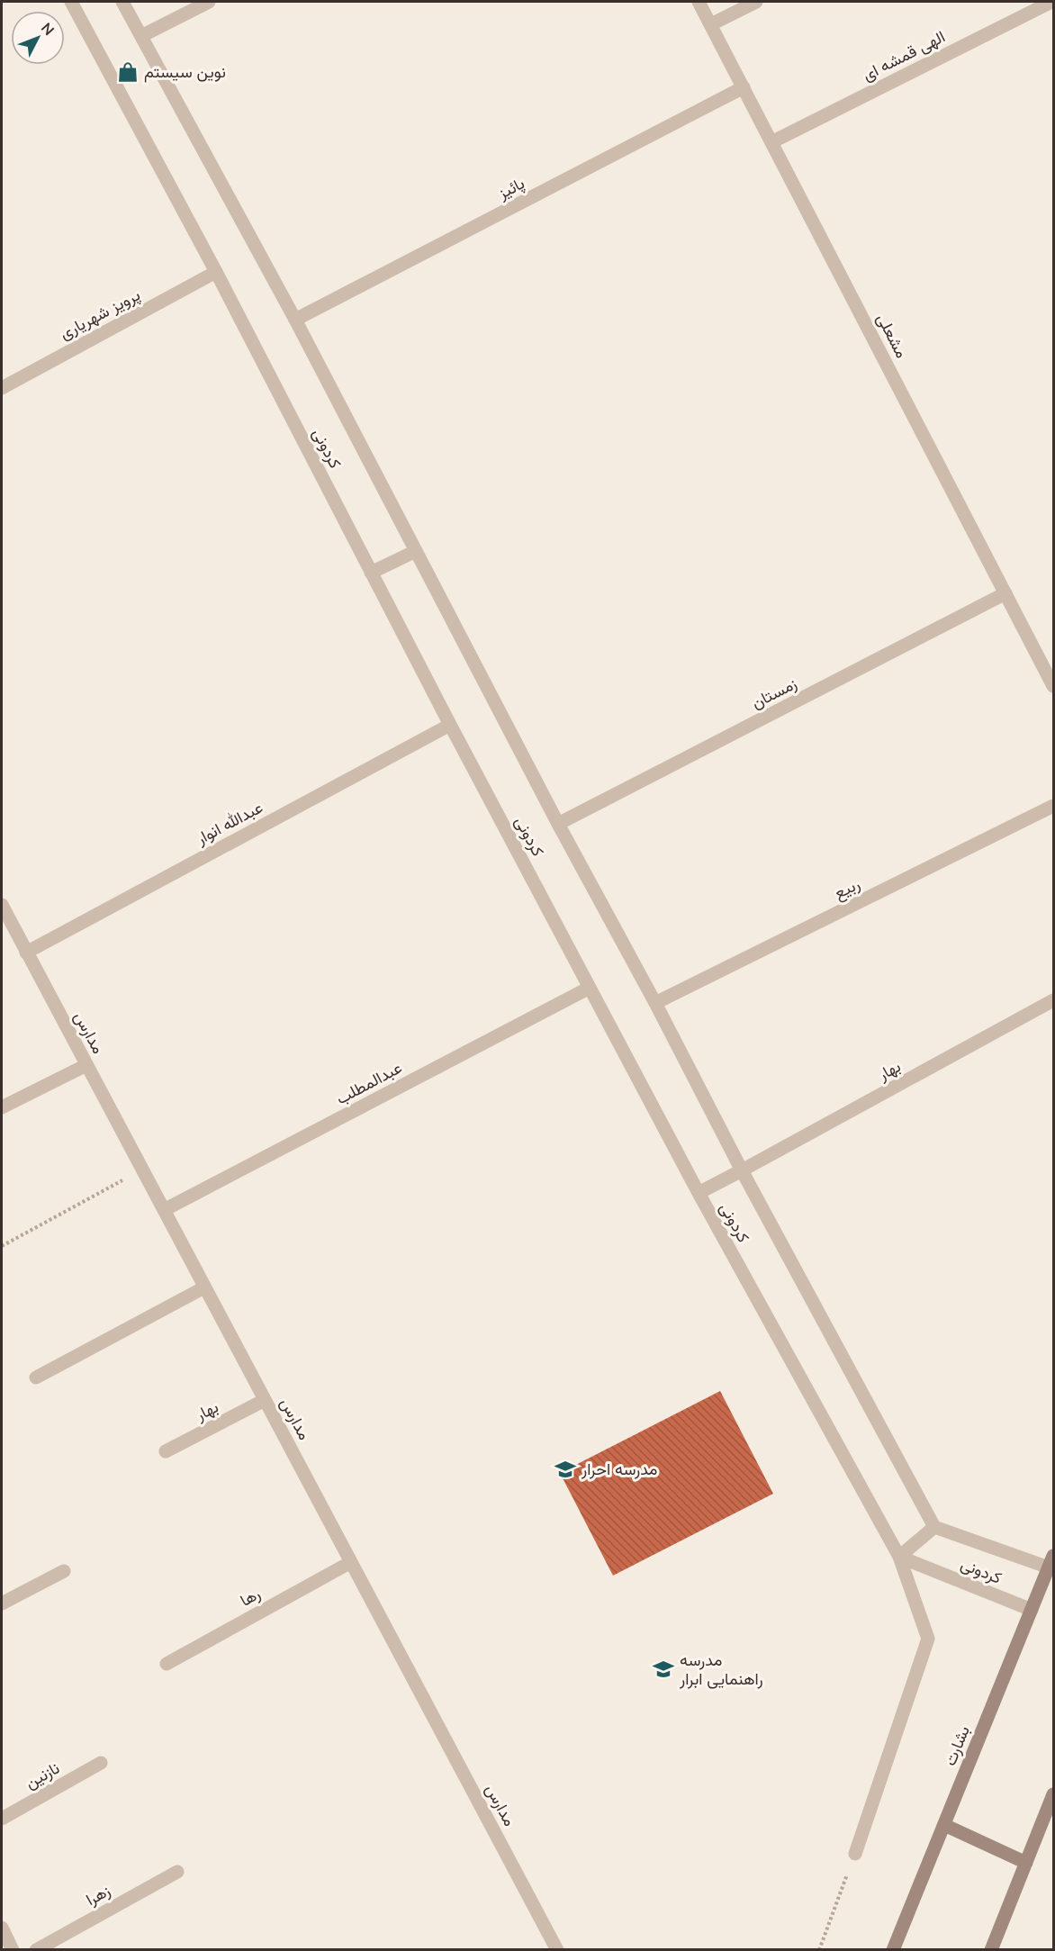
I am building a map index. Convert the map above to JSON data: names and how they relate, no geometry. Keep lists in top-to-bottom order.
{
  "streets": {
    "main road": ["بشارت"],
    "street": [
      "الهی قمشه ای",
      "پائیز",
      "پرویز شهریاری",
      "مشعلی",
      "کردونی",
      "زمستان",
      "عبدالله انوار",
      "ربیع",
      "مدارس",
      "بهار",
      "عبدالمطلب",
      "رها",
      "نازنین",
      "زهرا"
    ]
  },
  "crossings": [
    ["الهی قمشه ای", "مشعلی"],
    ["پائیز", "مشعلی"],
    ["پائیز", "کردونی"],
    ["پرویز شهریاری", "کردونی"],
    ["مشعلی", "زمستان"],
    ["کردونی", "زمستان"],
    ["کردونی", "عبدالله انوار"],
    ["کردونی", "ربیع"],
    ["کردونی", "بهار"],
    ["کردونی", "عبدالمطلب"],
    ["کردونی", "بشارت"],
    ["عبدالله انوار", "مدارس"],
    ["مدارس", "بهار"],
    ["مدارس", "عبدالمطلب"],
    ["مدارس", "رها"]
  ],
  "places": {
    "shop": ["نوین سیستم"],
    "school or university": ["مدرسه احرار", "مدرسه راهنمایی ابرار"]
  },
  "north": "top right"
}
